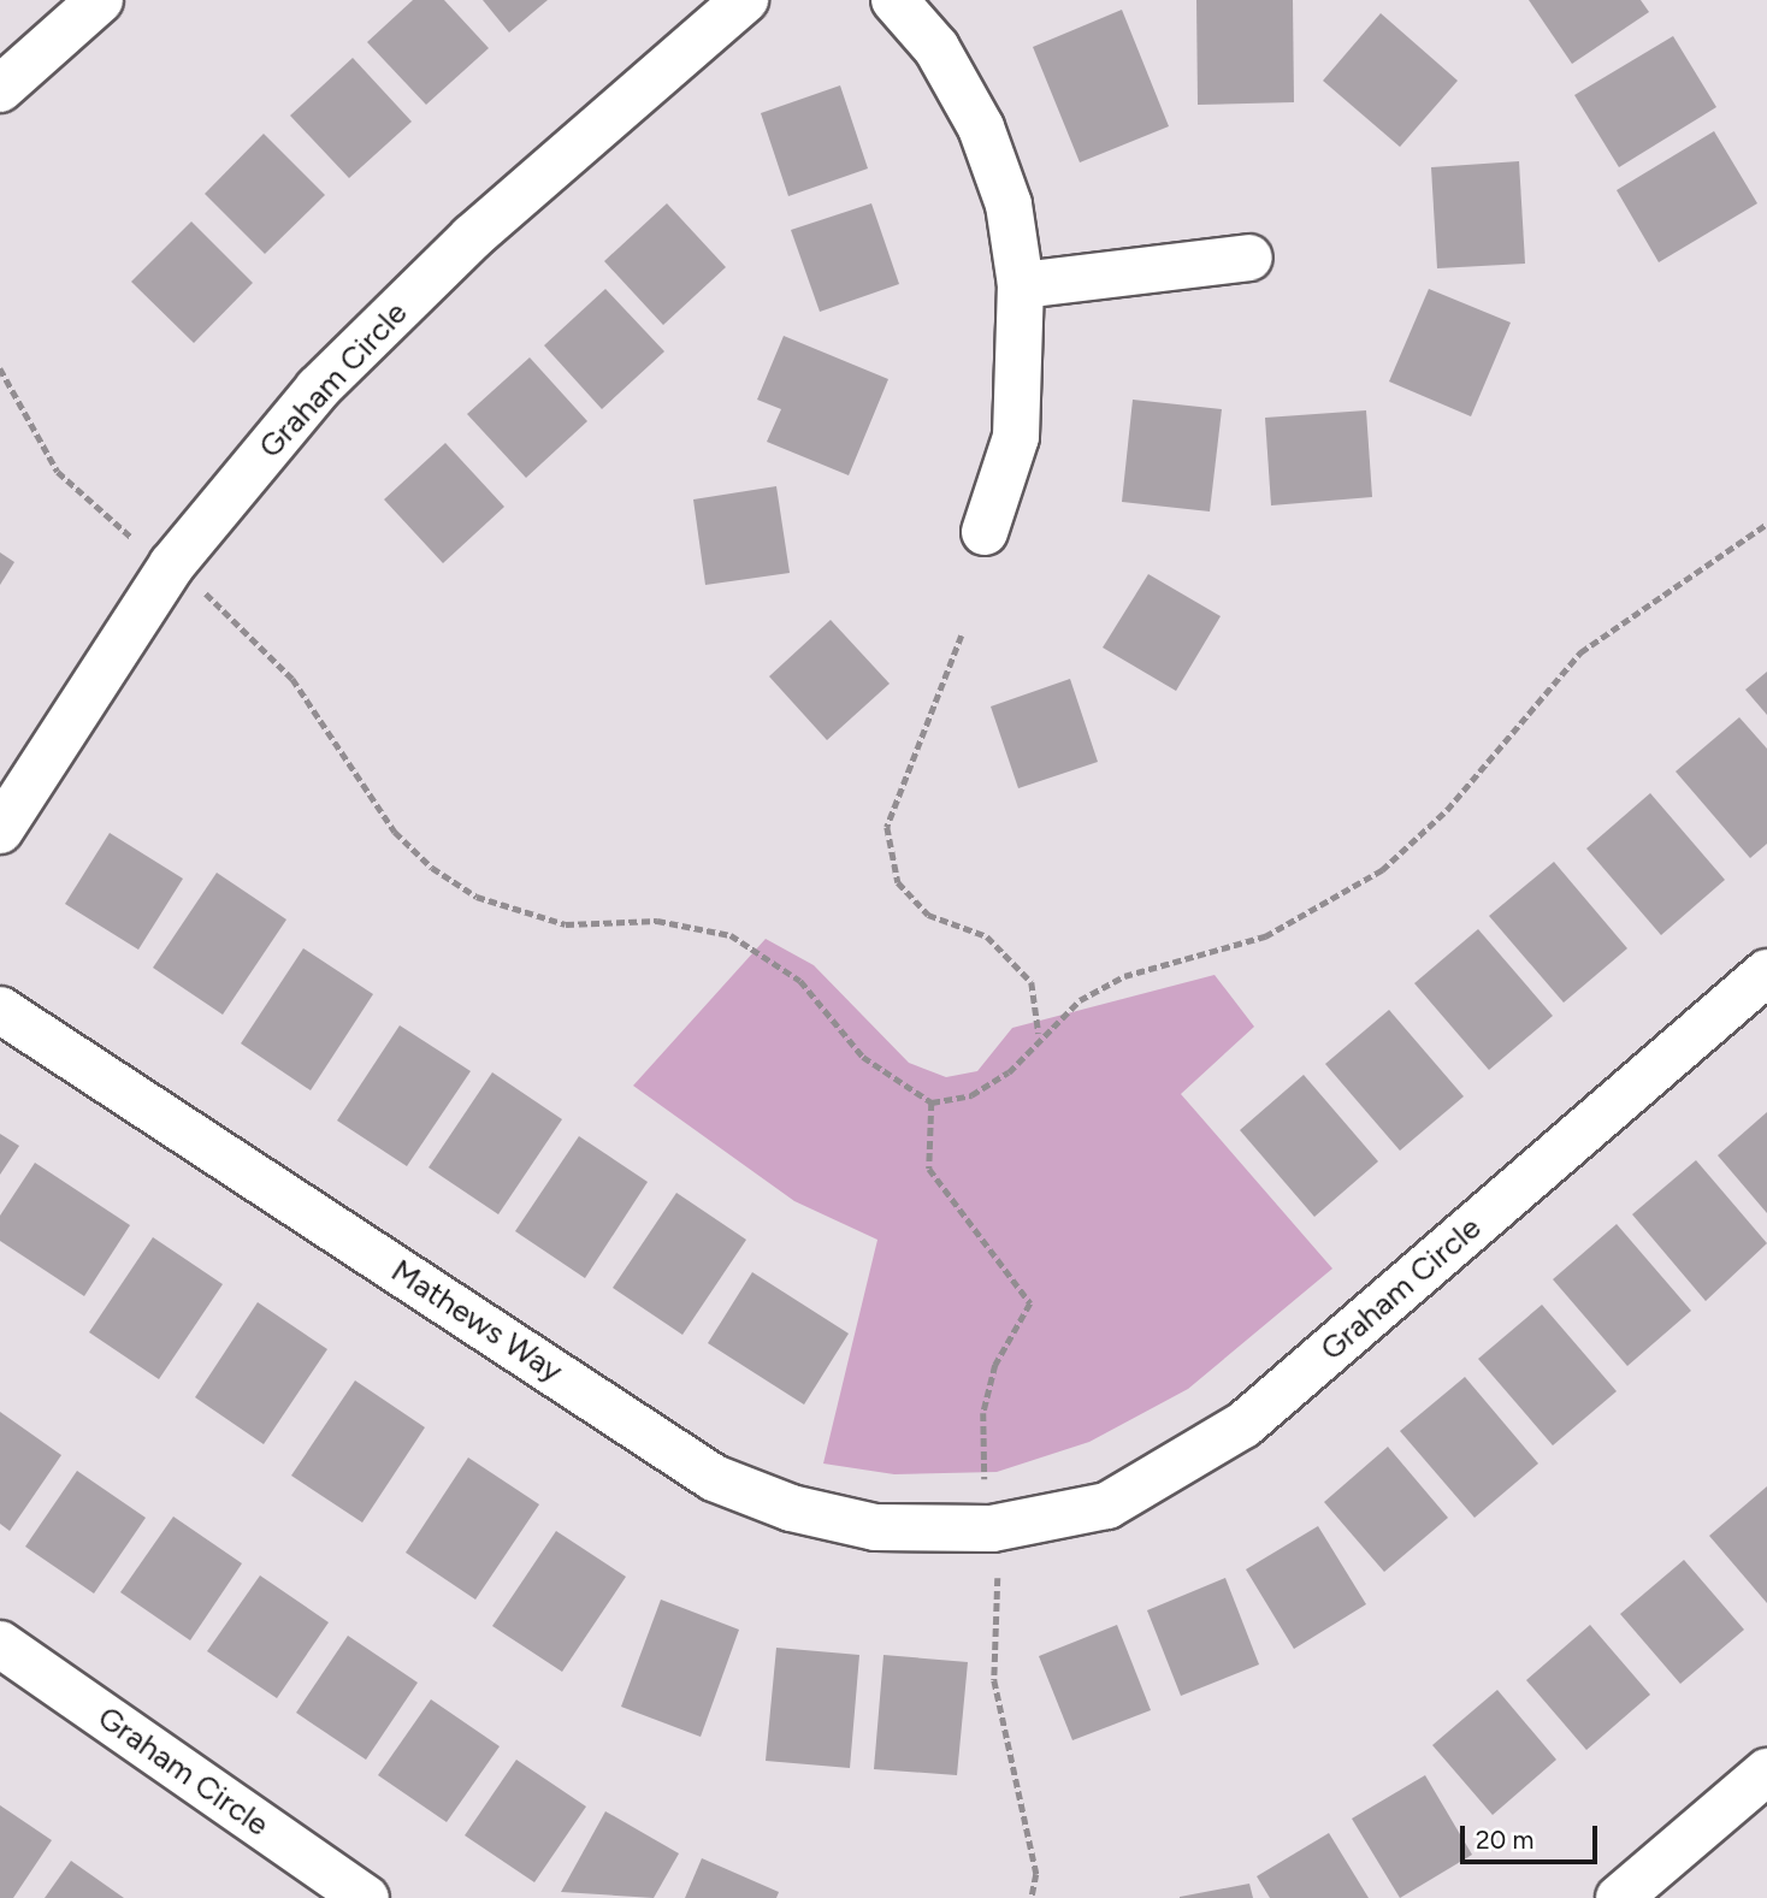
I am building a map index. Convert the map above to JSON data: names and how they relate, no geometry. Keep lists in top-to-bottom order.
{
  "streets": {
    "street": ["Graham Circle", "Mathews Way"]
  },
  "crossings": [
    ["Graham Circle", "Mathews Way"]
  ],
  "scale_bar": "20 m"
}
